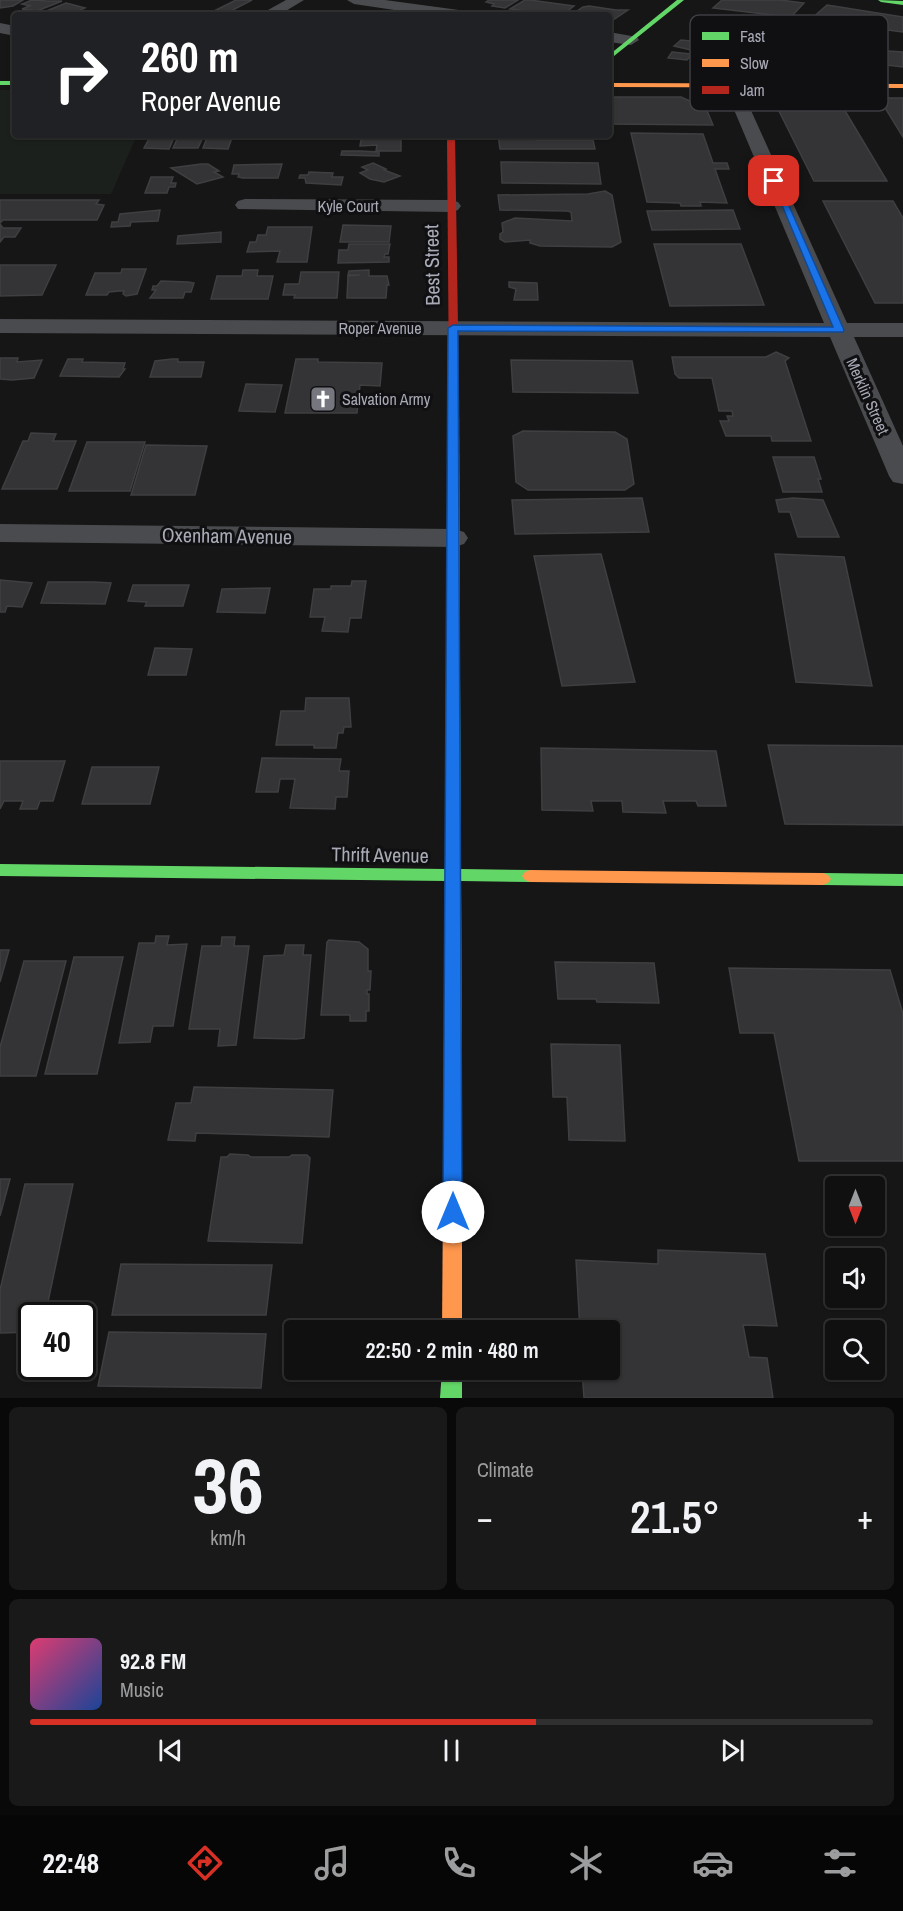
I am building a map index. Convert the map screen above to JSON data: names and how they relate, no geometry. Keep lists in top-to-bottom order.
{
  "streets": {
    "street": [
      "Kyle Court",
      "Best Street",
      "Roper Avenue",
      "Merklin Street",
      "Oxenham Avenue",
      "Thrift Avenue"
    ]
  },
  "crossings": [
    ["Kyle Court", "Best Street"],
    ["Best Street", "Roper Avenue"],
    ["Best Street", "Oxenham Avenue"],
    ["Best Street", "Thrift Avenue"],
    ["Roper Avenue", "Merklin Street"]
  ],
  "places": {
    "church": ["Salvation Army"]
  },
  "legend": ["Fast", "Slow", "Jam"],
  "north": "bottom",
  "page": {
    "turn": ["260 m", "Roper Avenue"],
    "limit": "40",
    "trip": "22:50 · 2 min · 480 m",
    "tile": [
      ["36", "km/h"],
      "Climate"
    ],
    "heat": ["−", "21.5°", "+"],
    "song": ["92.8 FM", "Music"],
    "tabs": "22:48"
  }
}
